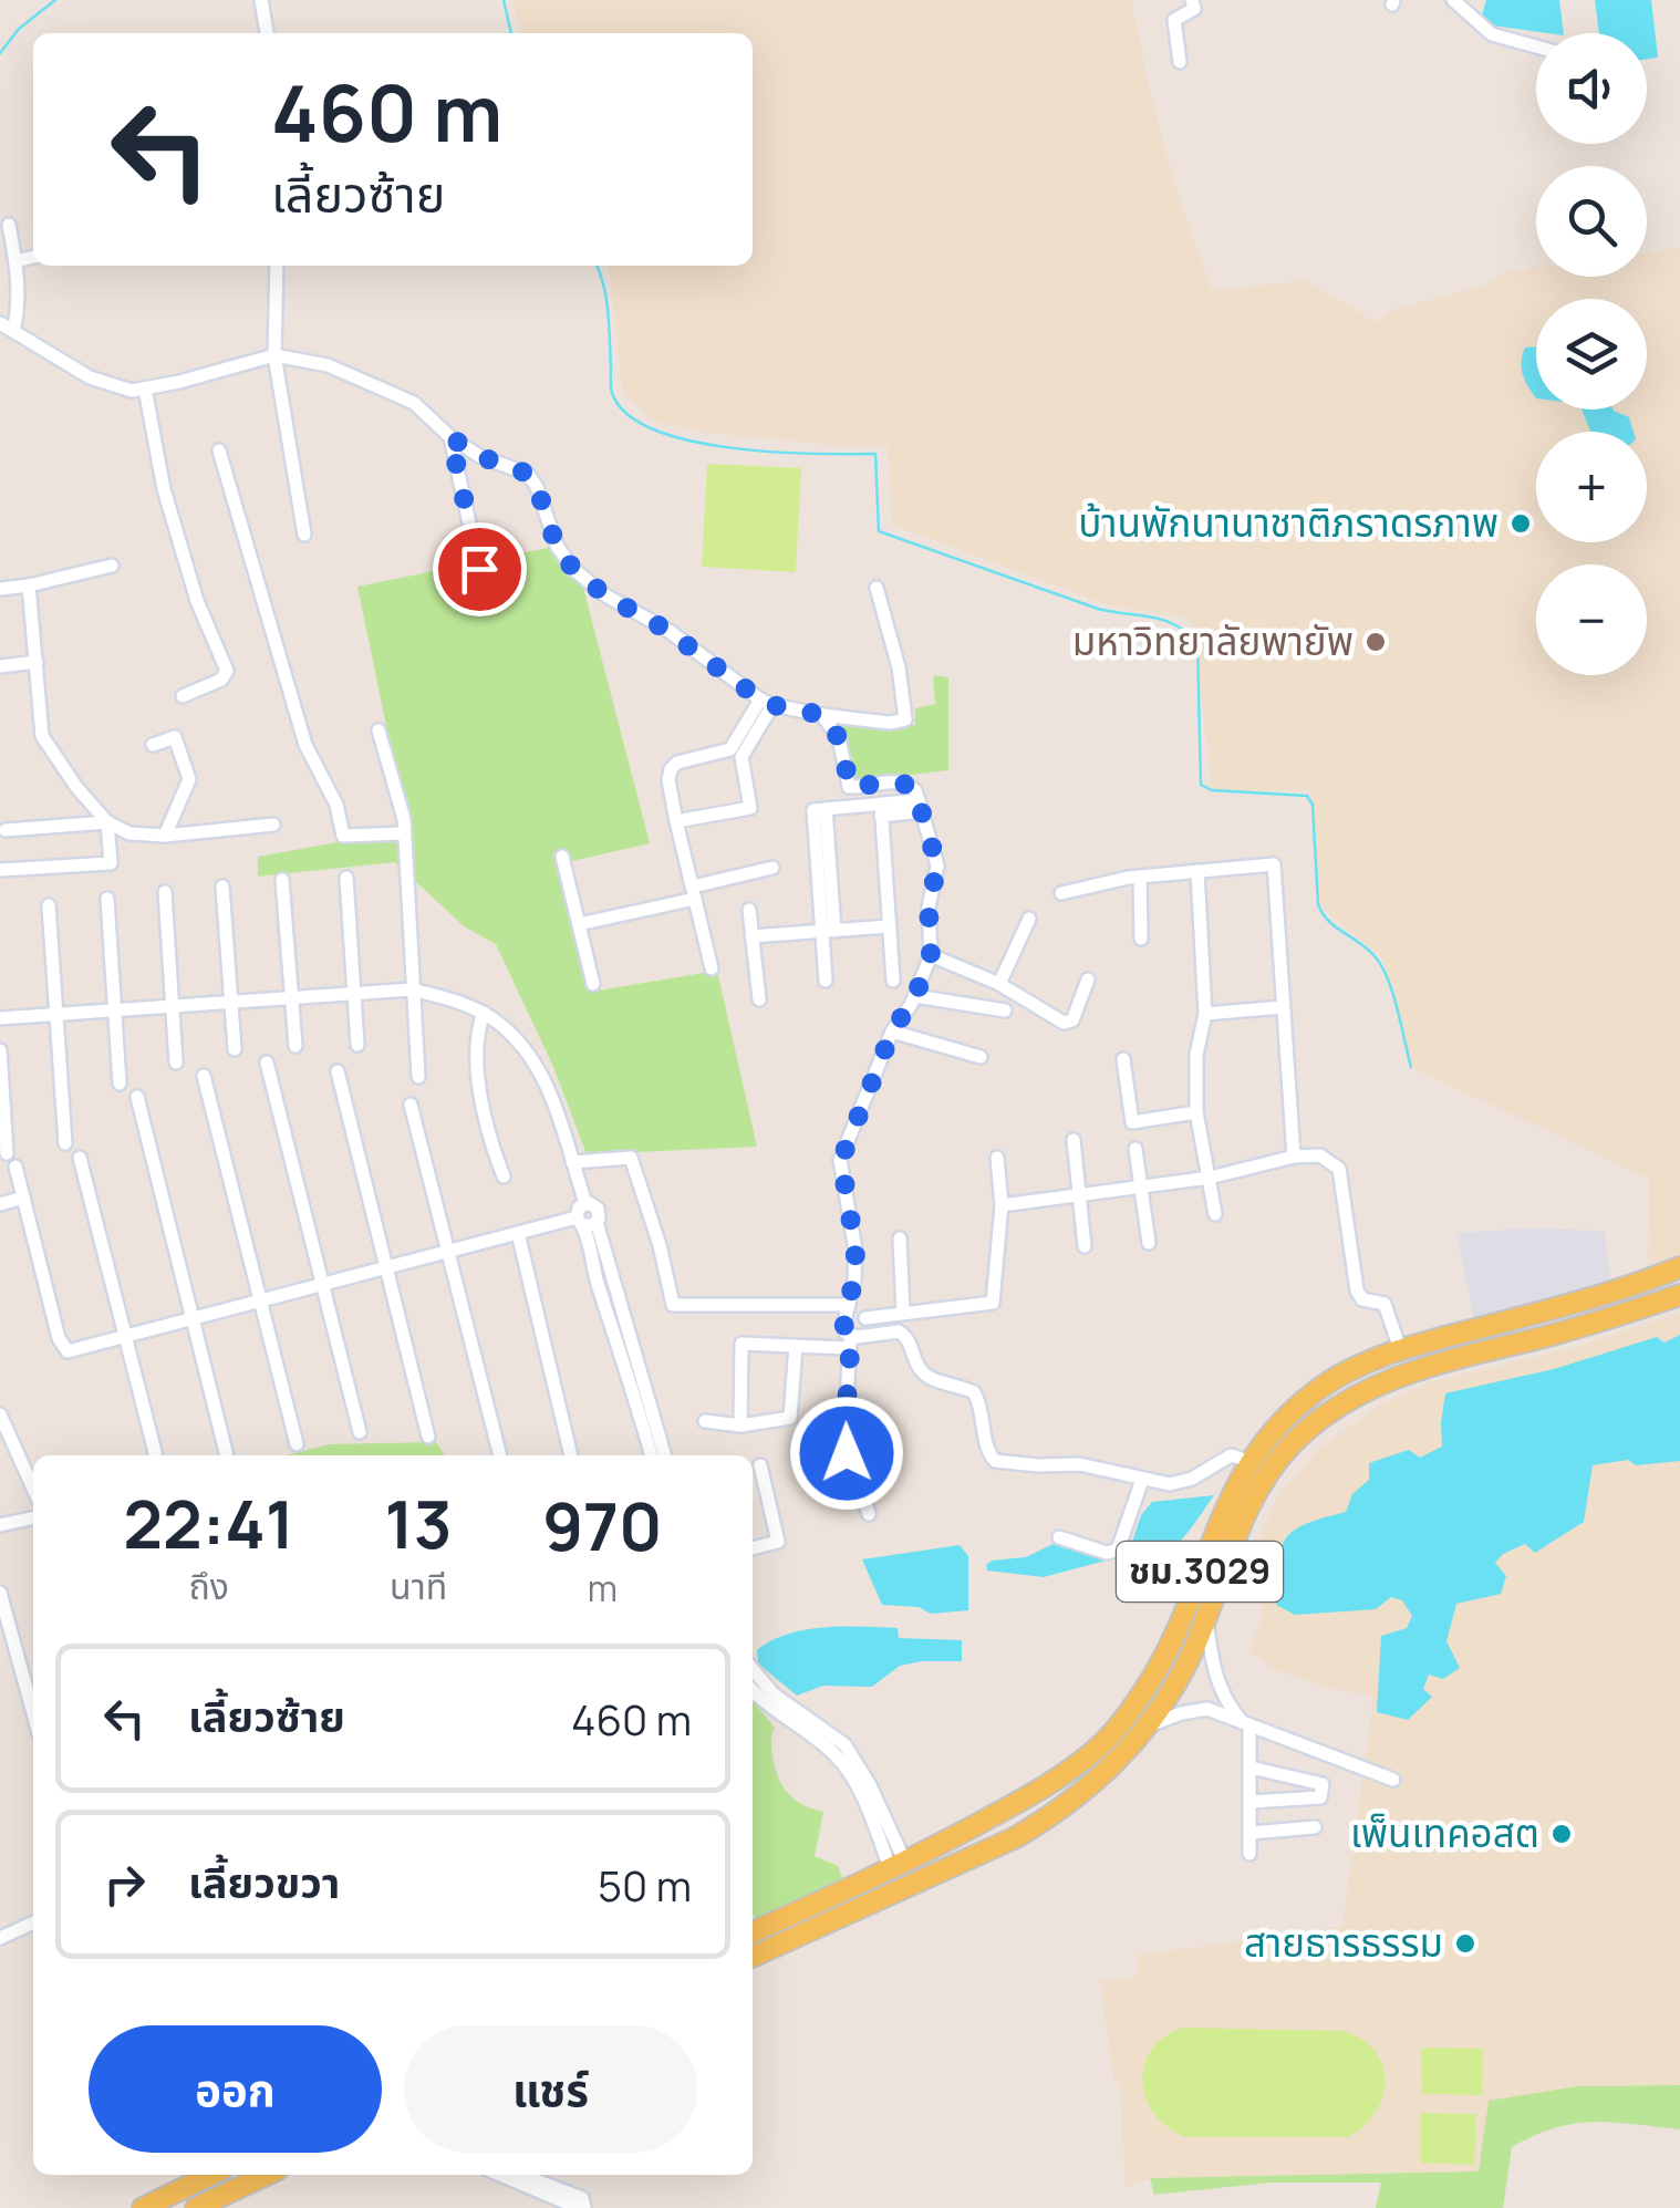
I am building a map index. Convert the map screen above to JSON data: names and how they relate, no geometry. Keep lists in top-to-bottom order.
{
  "streets": {
    "main road": ["ชม.3029"]
  },
  "places": [
    "บ้านพักนานาชาติภราดรภาพ",
    "มหาวิทยาลัยพายัพ",
    "เพ็นเทคอสต",
    "สายธารธรรม"
  ],
  "page": {
    "map_buttons": ["+", "−"],
    "turn": ["460 m", "เลี้ยวซ้าย"],
    "eta": [
      "22:41",
      "ถึง",
      "13",
      "นาที",
      "970",
      "m"
    ],
    "list": [
      {
        "name": "เลี้ยวซ้าย",
        "value": "460 m"
      },
      {
        "name": "เลี้ยวขวา",
        "value": "50 m"
      }
    ],
    "buttons": ["ออก", "แชร์"]
  }
}
